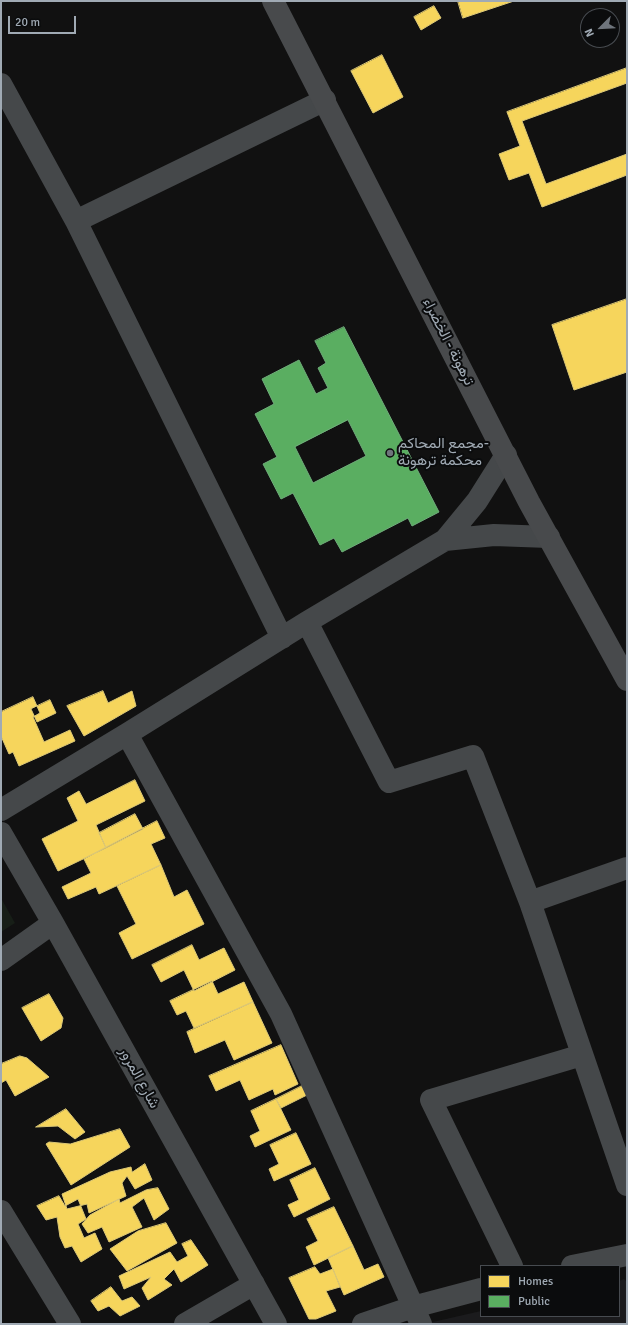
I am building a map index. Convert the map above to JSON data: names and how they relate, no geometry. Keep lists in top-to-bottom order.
{
  "streets": {
    "highway": ["ترهونة - الخضراء"],
    "street": ["شارع المرور"]
  },
  "places": ["مجمع المحاكم- محكمة ترهونة"],
  "legend": ["Homes", "Public"],
  "scale_bar": "20 m",
  "north": "bottom left"
}
